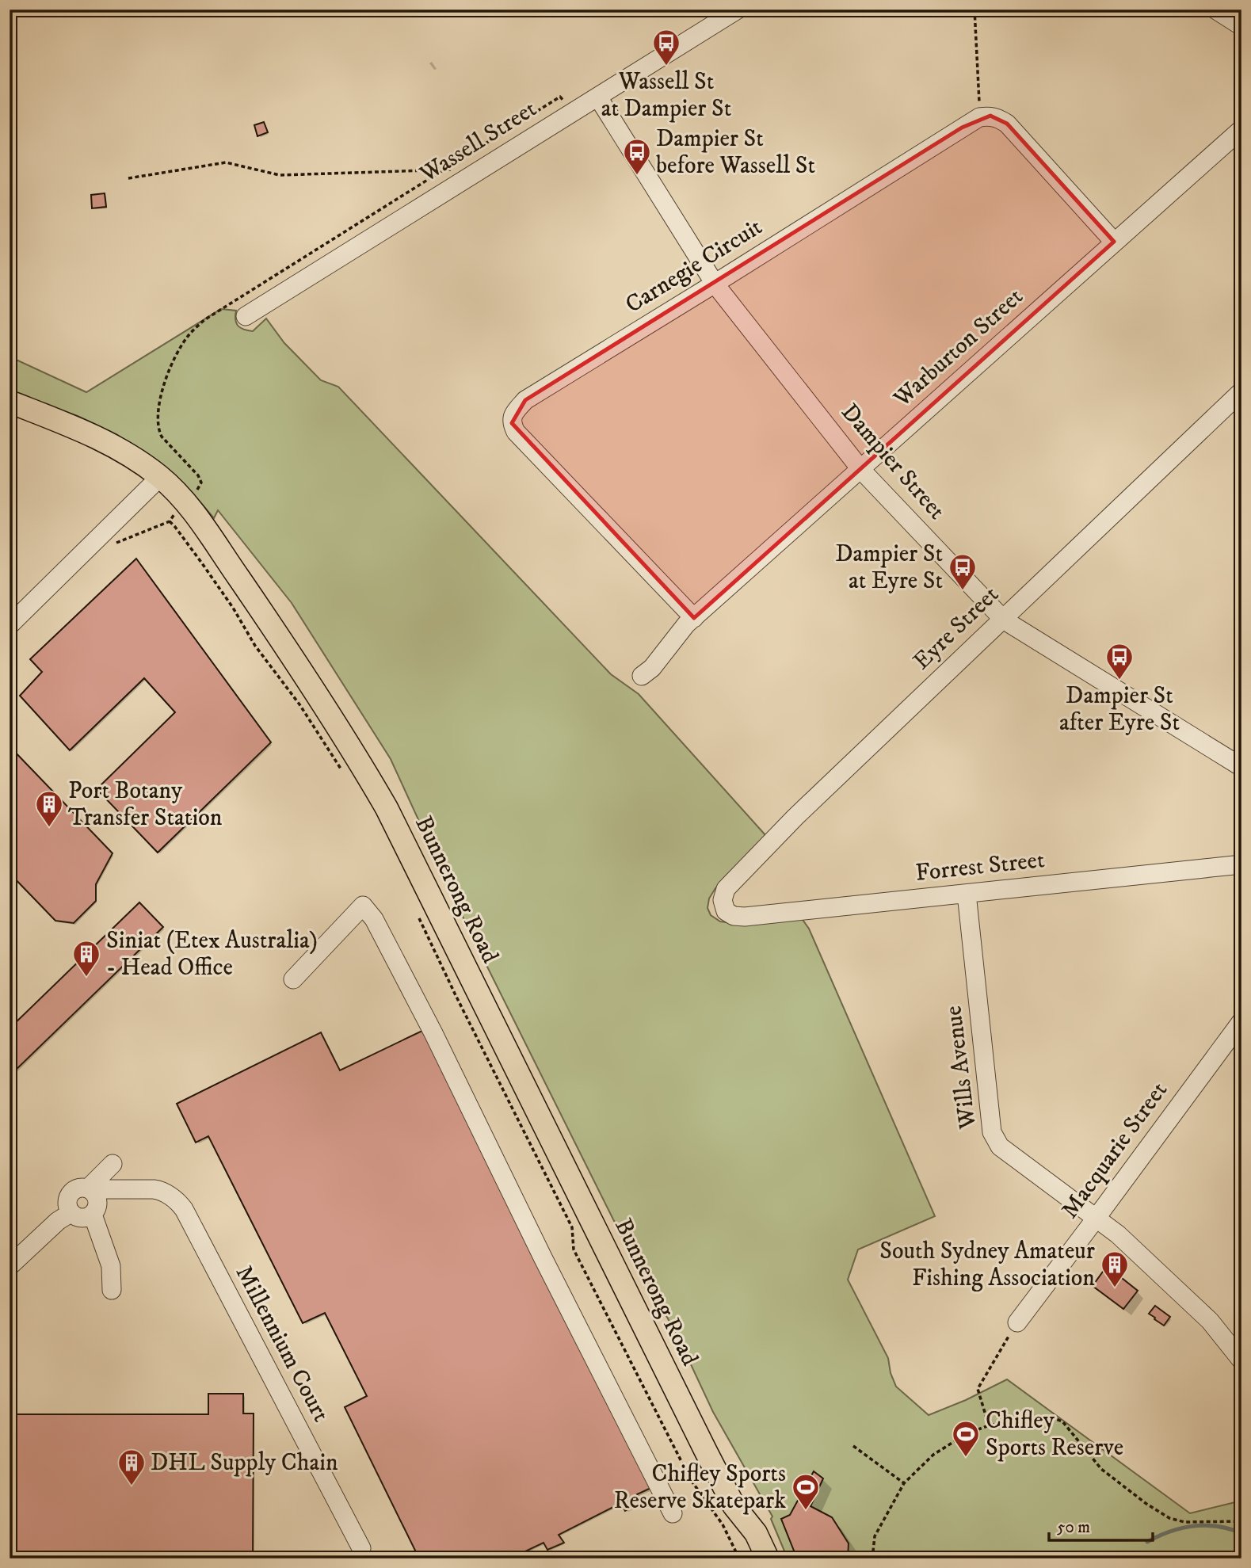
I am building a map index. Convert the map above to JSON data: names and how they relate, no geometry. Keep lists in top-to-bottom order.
{
  "streets": {
    "main road": ["Bunnerong Road"],
    "street": [
      "Wassell Street",
      "Carnegie Circuit",
      "Warburton Street",
      "Dampier Street",
      "Eyre Street",
      "Forrest Street",
      "Wills Avenue",
      "Macquarie Street",
      "Millennium Court"
    ]
  },
  "crossings": [
    ["Wassell Street", "Dampier Street"],
    ["Carnegie Circuit", "Warburton Street"],
    ["Carnegie Circuit", "Dampier Street"],
    ["Warburton Street", "Dampier Street"],
    ["Dampier Street", "Eyre Street"],
    ["Eyre Street", "Forrest Street"],
    ["Forrest Street", "Wills Avenue"],
    ["Wills Avenue", "Macquarie Street"]
  ],
  "places": {
    "bus stop": [
      "Wassell St at Dampier St",
      "Dampier St before Wassell St",
      "Dampier St at Eyre St",
      "Dampier St after Eyre St"
    ],
    "building": [
      "Port Botany Transfer Station",
      "Siniat (Etex Australia) - Head Office",
      "South Sydney Amateur Fishing Association",
      "DHL Supply Chain"
    ],
    "sports": ["Chifley Sports Reserve", "Chifley Sports Reserve Skatepark"]
  },
  "scale_bar": "50 m"
}
